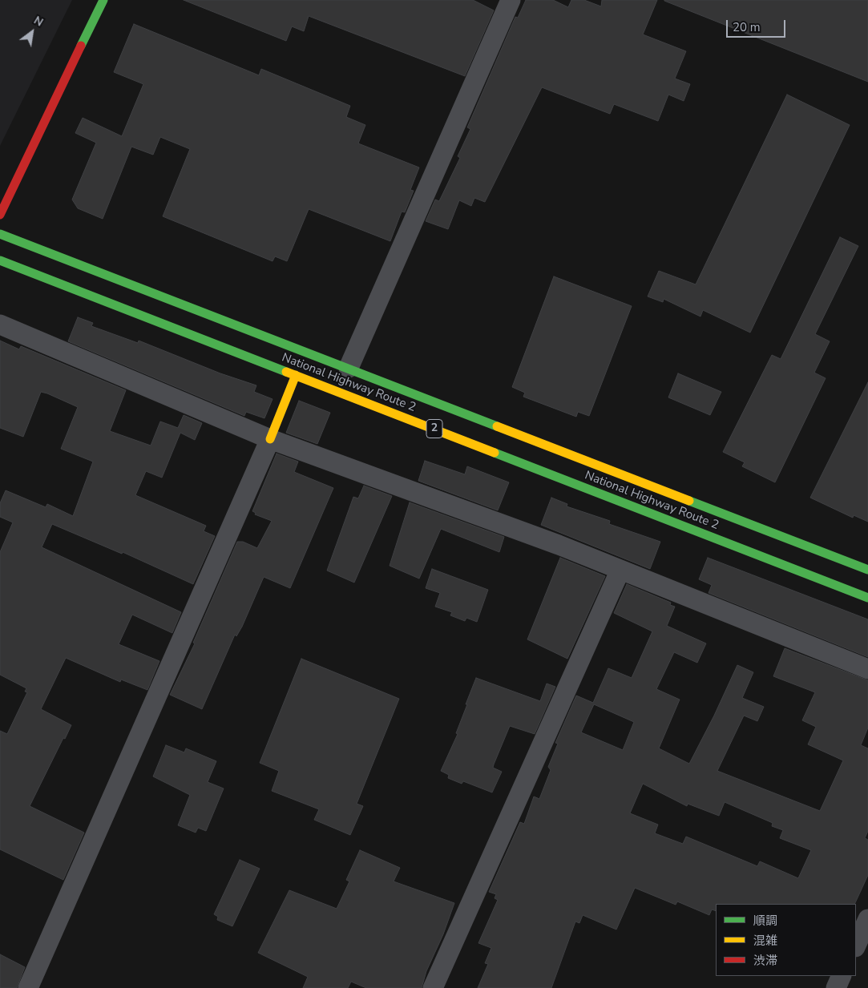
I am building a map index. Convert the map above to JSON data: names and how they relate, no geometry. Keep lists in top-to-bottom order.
{
  "streets": {
    "main road": ["National Highway Route 2", "2"]
  },
  "legend": ["順調", "混雑", "渋滞"],
  "scale_bar": "20 m",
  "north": "top right"
}
